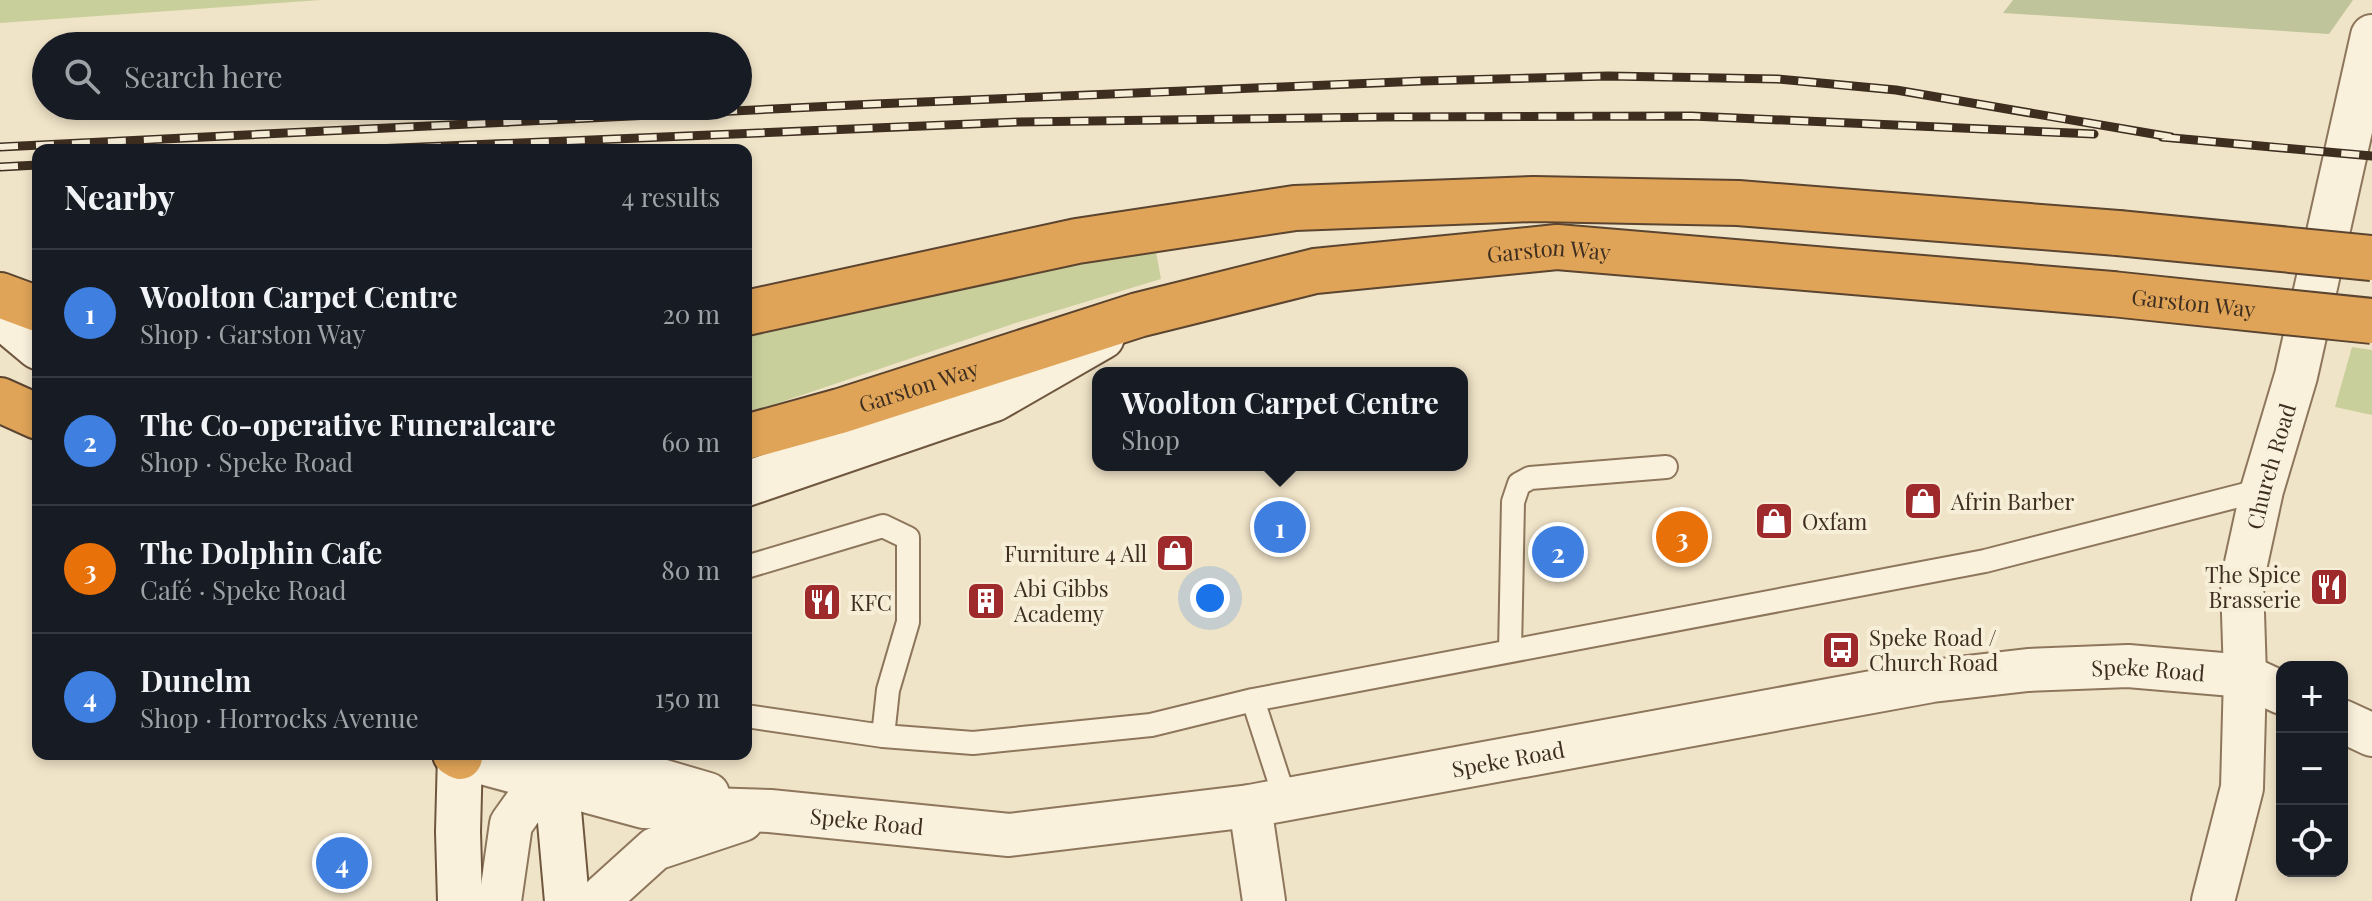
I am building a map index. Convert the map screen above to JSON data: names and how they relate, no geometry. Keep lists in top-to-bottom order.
{
  "streets": {
    "highway": ["Garston Way"],
    "street": ["Church Road", "Speke Road"]
  },
  "crossings": [
    ["Church Road", "Speke Road"]
  ],
  "places": {
    "shop": ["Afrin Barber", "Oxfam", "Furniture 4 All"],
    "restaurant": ["The Spice Brasserie", "KFC"],
    "building": ["Abi Gibbs Academy"],
    "bus stop": ["Speke Road / Church Road"]
  },
  "page": {
    "search": "Search here",
    "heading": ["Nearby", "4 results"],
    "list": [
      {
        "mark": "1",
        "name": "Woolton Carpet Centre",
        "note": "Shop · Garston Way",
        "value": "20 m"
      },
      {
        "mark": "2",
        "name": "The Co-operative Funeralcare",
        "note": "Shop · Speke Road",
        "value": "60 m"
      },
      {
        "mark": "3",
        "name": "The Dolphin Cafe",
        "note": "Café · Speke Road",
        "value": "80 m"
      },
      {
        "mark": "4",
        "name": "Dunelm",
        "note": "Shop · Horrocks Avenue",
        "value": "150 m"
      }
    ],
    "popup": ["Woolton Carpet Centre", "Shop"],
    "pins": [
      "1",
      "3",
      "2",
      "4"
    ],
    "map_buttons": ["+", "−"]
  }
}
